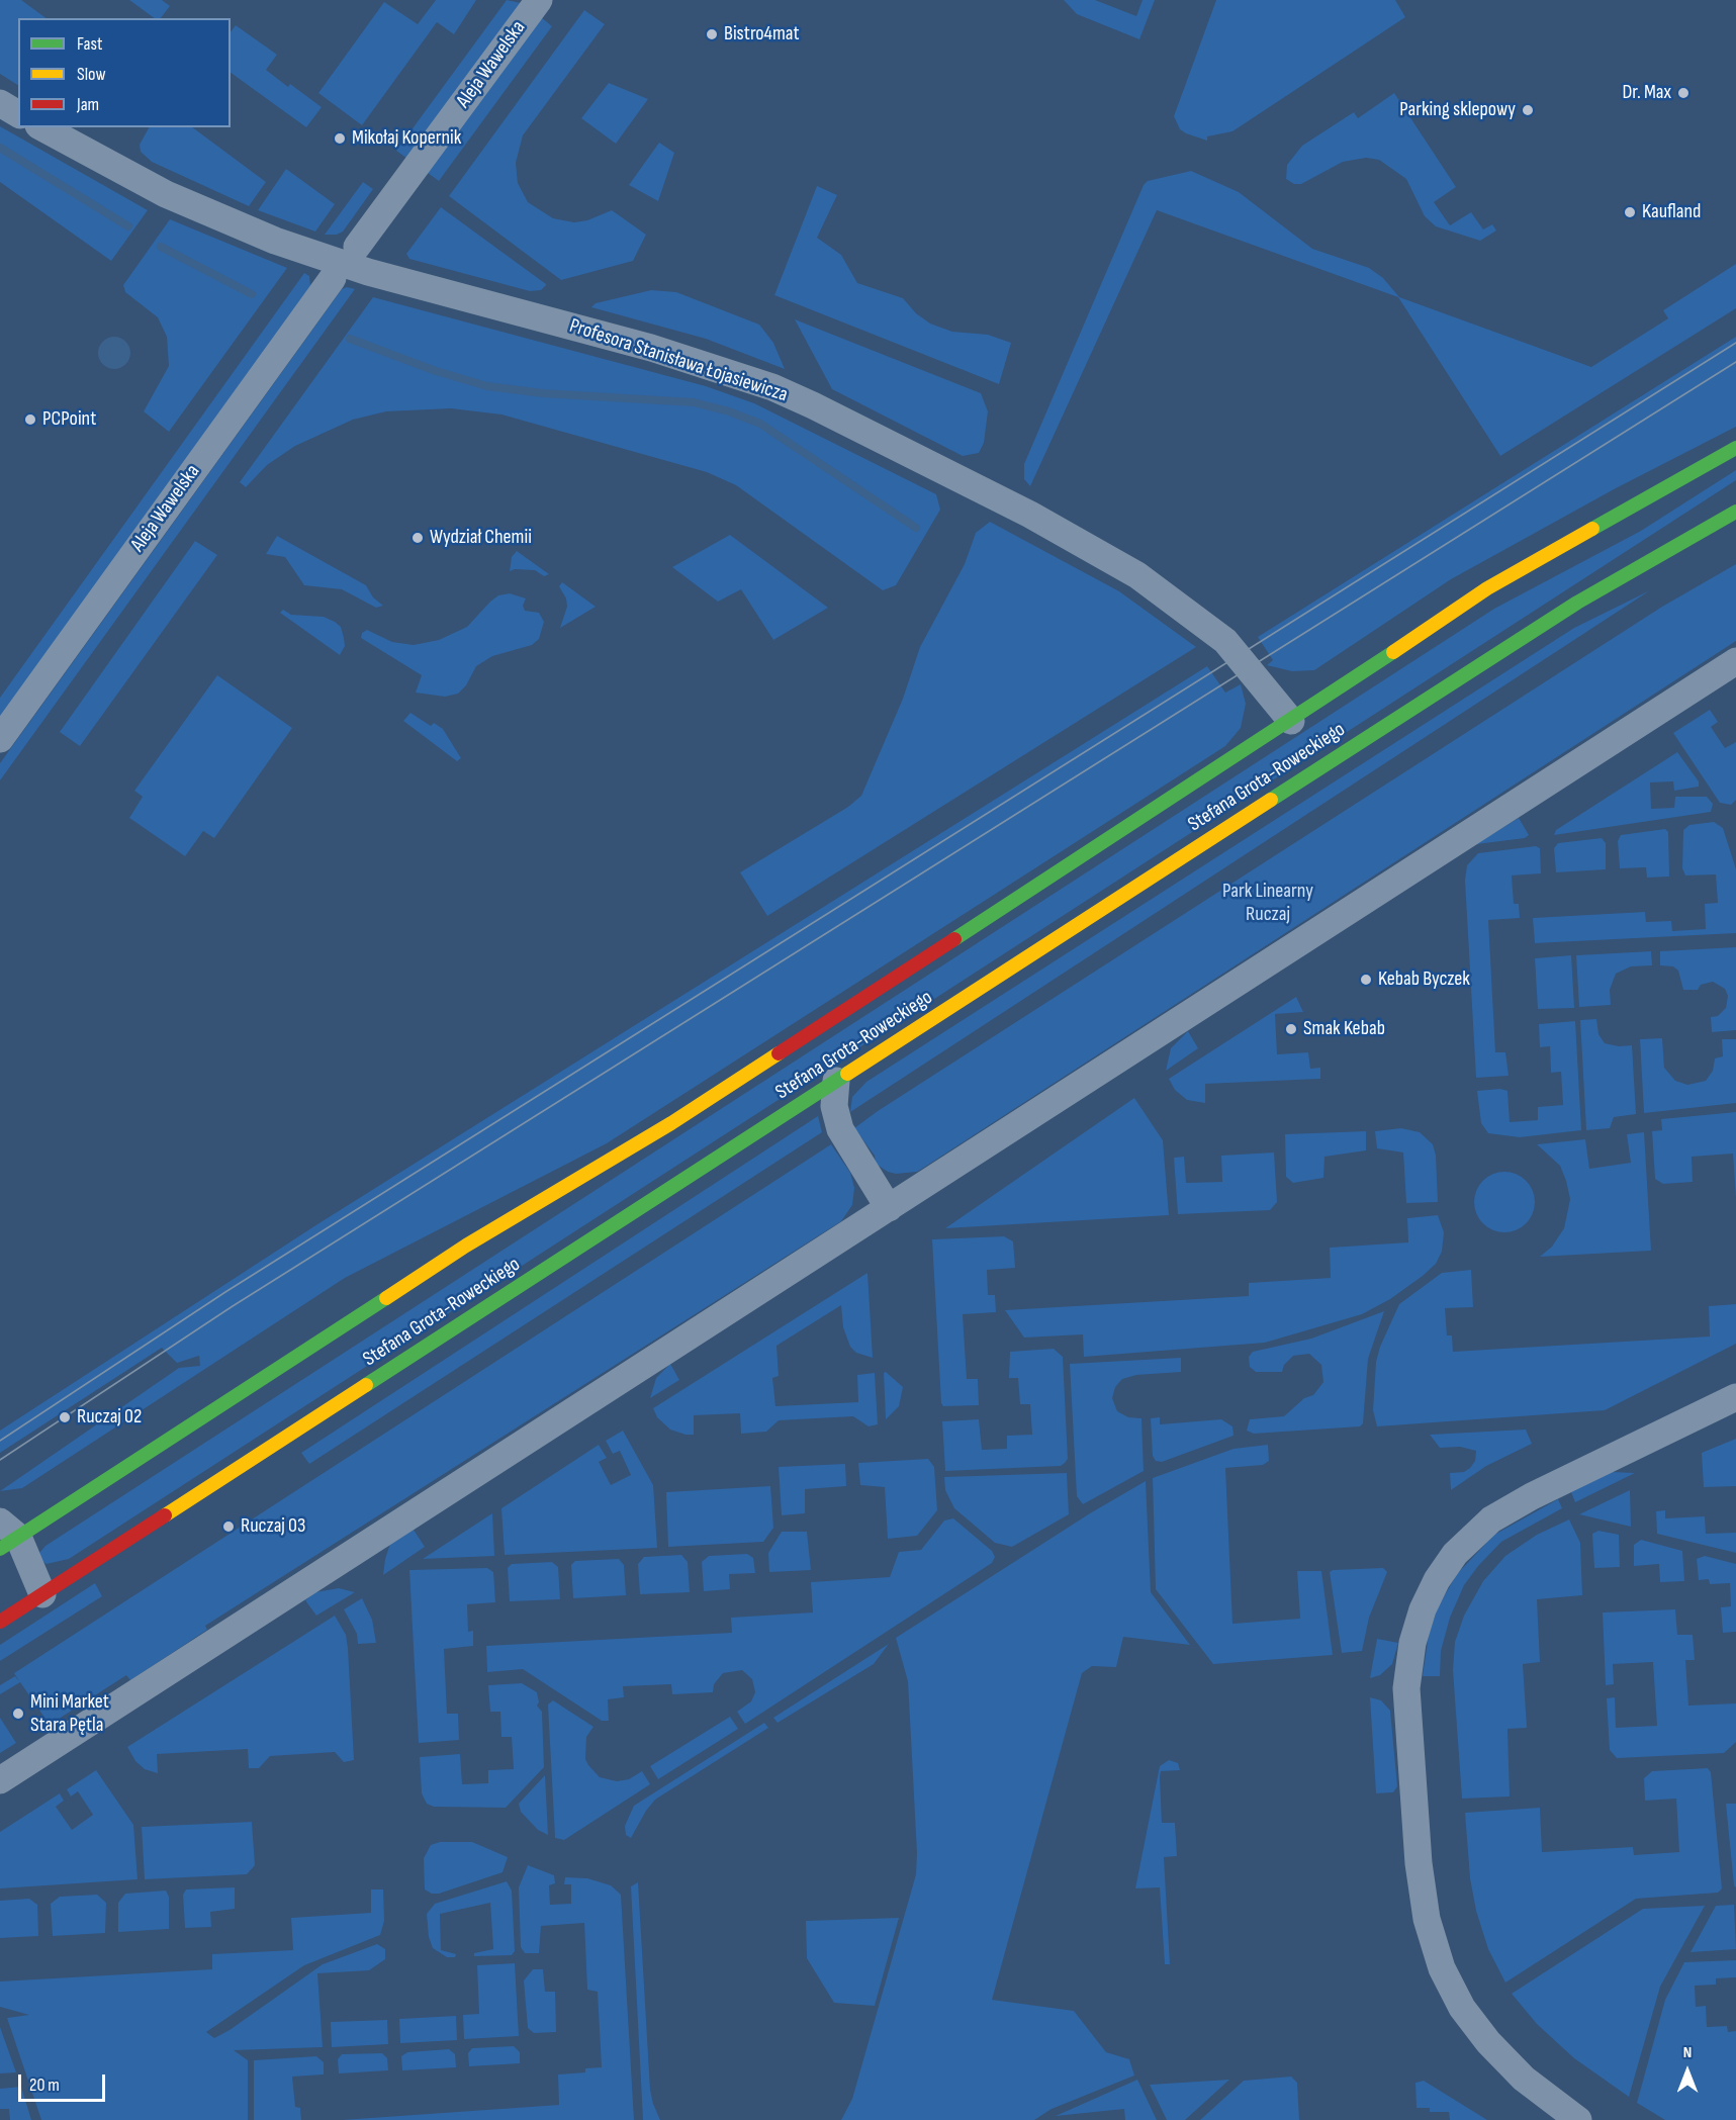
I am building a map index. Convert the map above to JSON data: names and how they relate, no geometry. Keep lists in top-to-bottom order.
{
  "streets": {
    "main road": ["Stefana Grota-Roweckiego"],
    "street": ["Aleja Wawelska", "Profesora Stanisława Łojasiewicza"]
  },
  "crossings": [
    ["Profesora Stanisława Łojasiewicza", "Stefana Grota-Roweckiego"]
  ],
  "parks": ["Park Linearny Ruczaj"],
  "places": [
    "Bistro4mat",
    "Dr. Max",
    "Parking sklepowy",
    "Mikołaj Kopernik",
    "Kaufland",
    "PCPoint",
    "Wydział Chemii",
    "Kebab Byczek",
    "Smak Kebab",
    "Ruczaj 02",
    "Ruczaj 03",
    "Mini Market Stara Pętla"
  ],
  "legend": ["Fast", "Slow", "Jam"],
  "scale_bar": "20 m",
  "north": "top"
}
